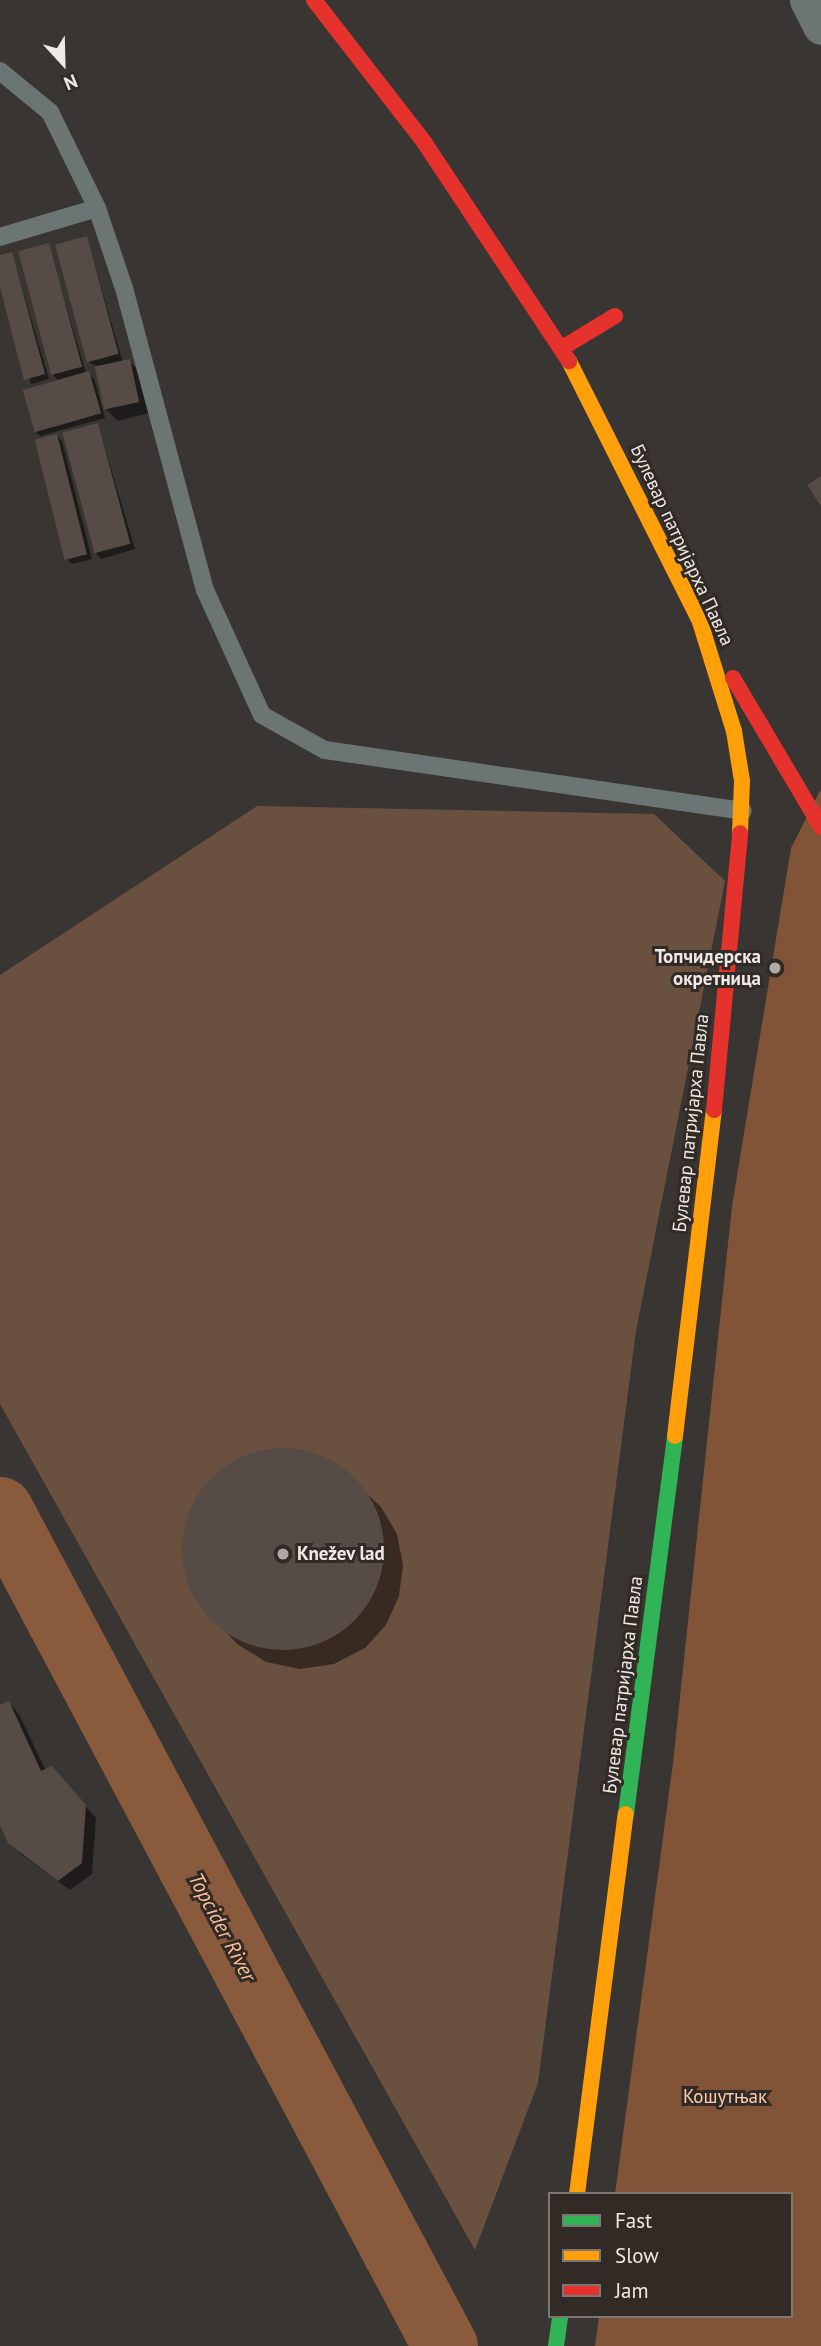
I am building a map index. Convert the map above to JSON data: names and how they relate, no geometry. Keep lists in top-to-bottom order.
{
  "streets": {
    "main road": ["Булевар патријарха Павла"]
  },
  "water": ["Topcider River"],
  "parks": ["Кошутњак"],
  "places": ["Топчидерска окретница", "Knežev lad"],
  "legend": ["Fast", "Slow", "Jam"],
  "north": "bottom"
}
